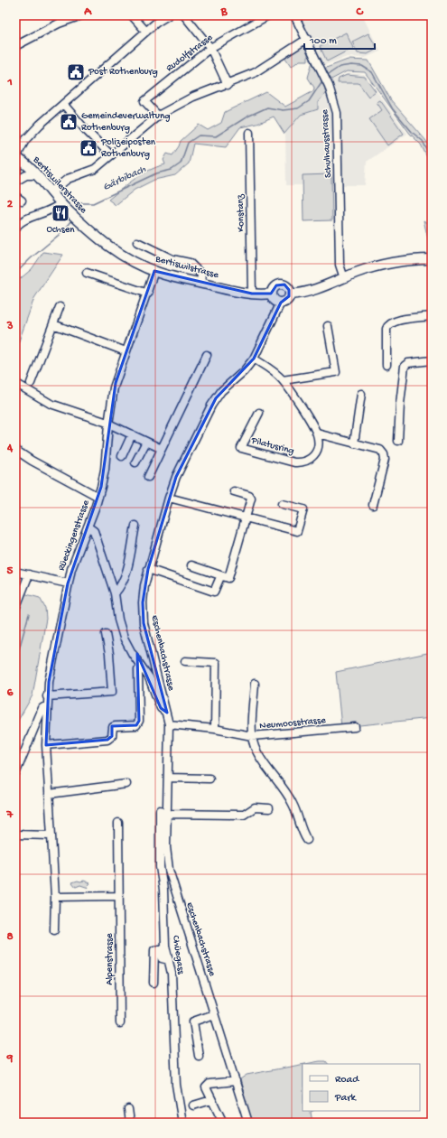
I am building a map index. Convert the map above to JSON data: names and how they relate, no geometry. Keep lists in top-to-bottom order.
{
  "streets": {
    "main road": ["Bertiswilerstrasse", "Bertiswilstrasse"],
    "street": [
      "Rudolfstrasse",
      "Schulhausstrasse",
      "Konstanz",
      "Pilatusring",
      "Rüeckingenstrasse",
      "Eschenbachstrasse",
      "Neumoosstrasse",
      "Chüegass",
      "Alpenstrasse"
    ]
  },
  "crossings": [
    ["Bertiswilerstrasse", "Bertiswilstrasse"],
    ["Konstanz", "Bertiswilstrasse"],
    ["Bertiswilstrasse", "Rüeckingenstrasse"],
    ["Bertiswilstrasse", "Eschenbachstrasse"],
    ["Eschenbachstrasse", "Neumoosstrasse"]
  ],
  "water": ["Gärbibach"],
  "places": {
    "public building": ["Post Rothenburg", "Gemeindeverwaltung Rothenburg", "Polizeiposten Rothenburg"],
    "restaurant": ["Ochsen"]
  },
  "legend": ["Road", "Park"],
  "scale_bar": "100 m",
  "grid": {
    "columns": ["A", "B", "C"],
    "rows": [
      "1",
      "2",
      "3",
      "4",
      "5",
      "6",
      "7",
      "8",
      "9"
    ]
  }
}
